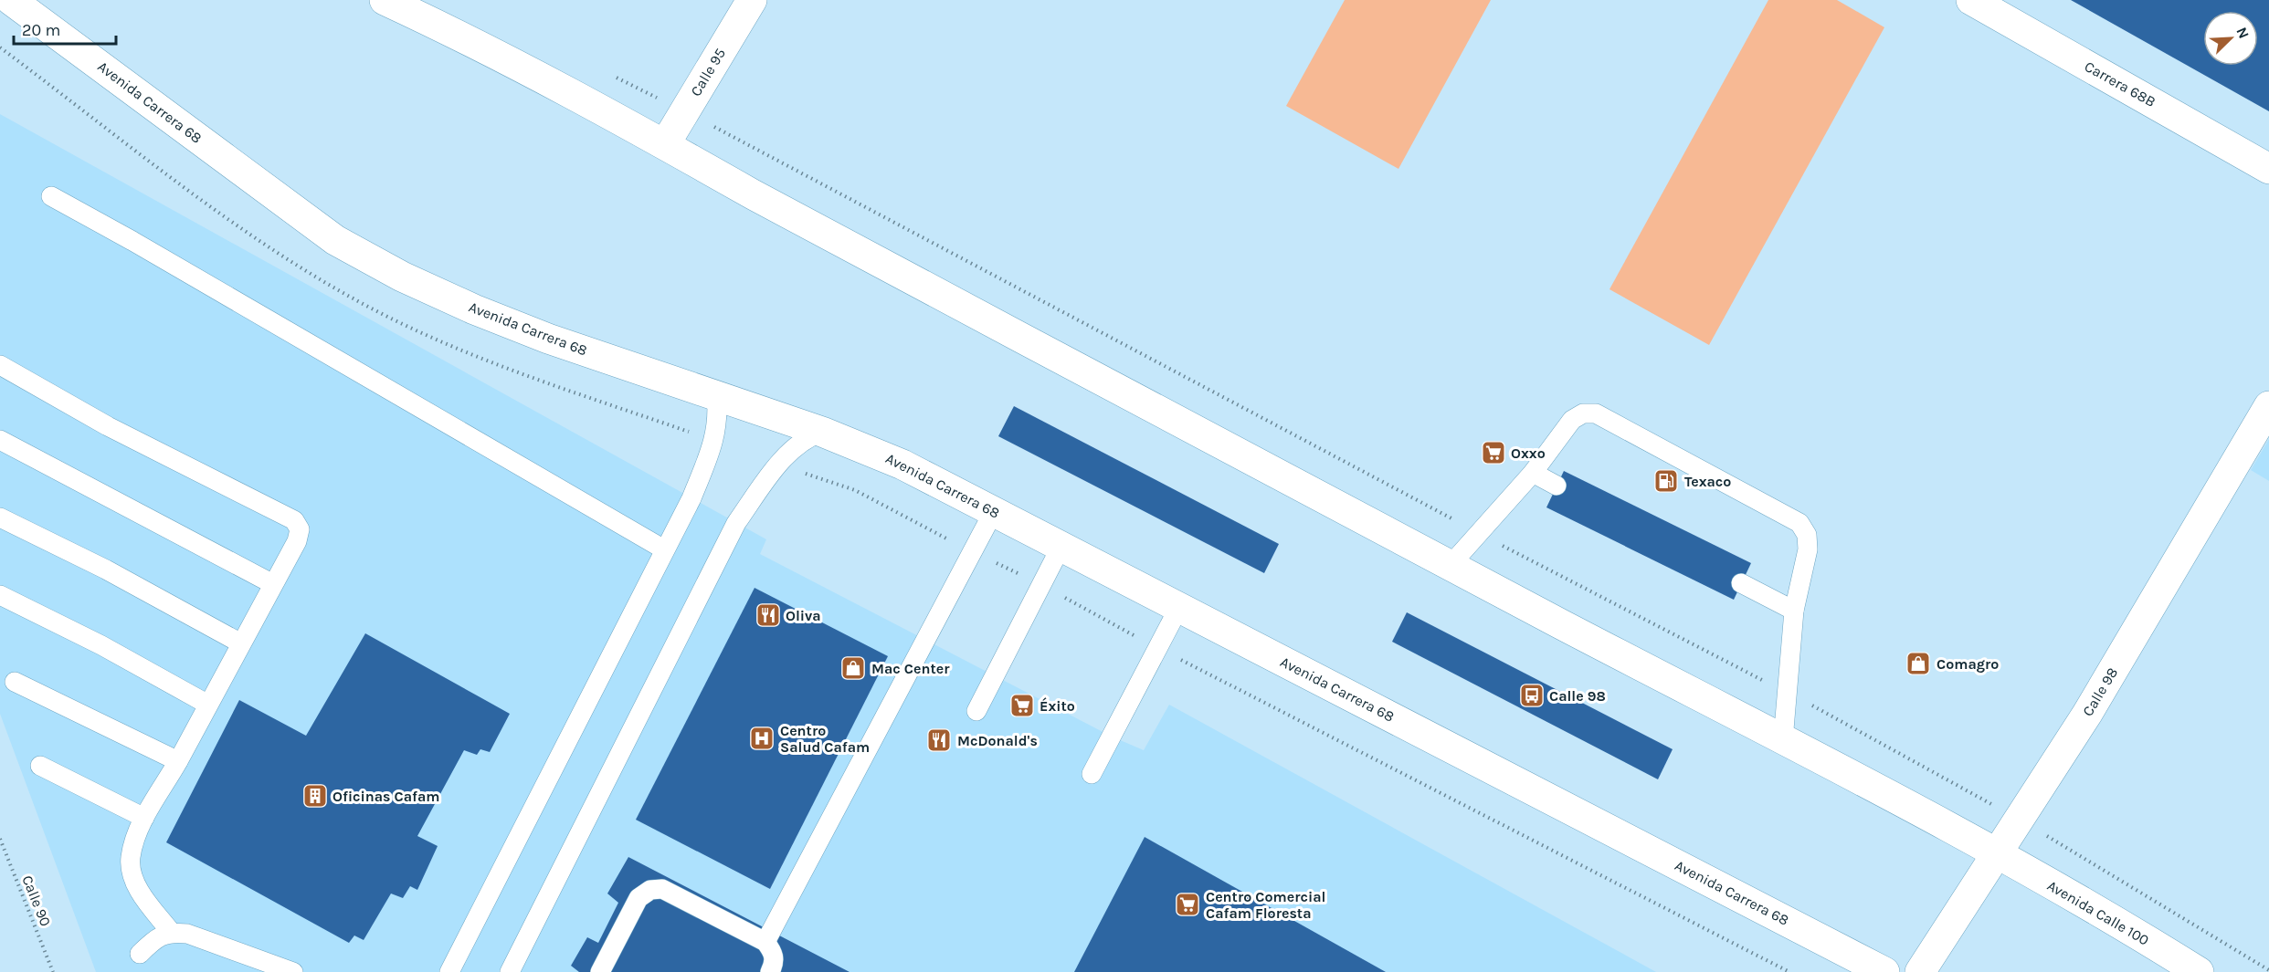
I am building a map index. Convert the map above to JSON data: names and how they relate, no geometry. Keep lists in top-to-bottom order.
{
  "streets": {
    "main road": [
      "Calle 95",
      "Carrera 68B",
      "Avenida Carrera 68",
      "Calle 98",
      "Avenida Calle 100"
    ],
    "path": ["Calle 90"]
  },
  "crossings": [
    ["Calle 98", "Avenida Calle 100"]
  ],
  "places": {
    "supermarket": ["Oxxo", "Éxito", "Centro Comercial Cafam Floresta"],
    "fuel station": ["Texaco"],
    "restaurant": ["Oliva", "McDonald's"],
    "shop": ["Comagro", "Mac Center"],
    "bus stop": ["Calle 98"],
    "hospital": ["Centro Salud Cafam"],
    "building": ["Oficinas Cafam"]
  },
  "scale_bar": "20 m",
  "north": "top right"
}
